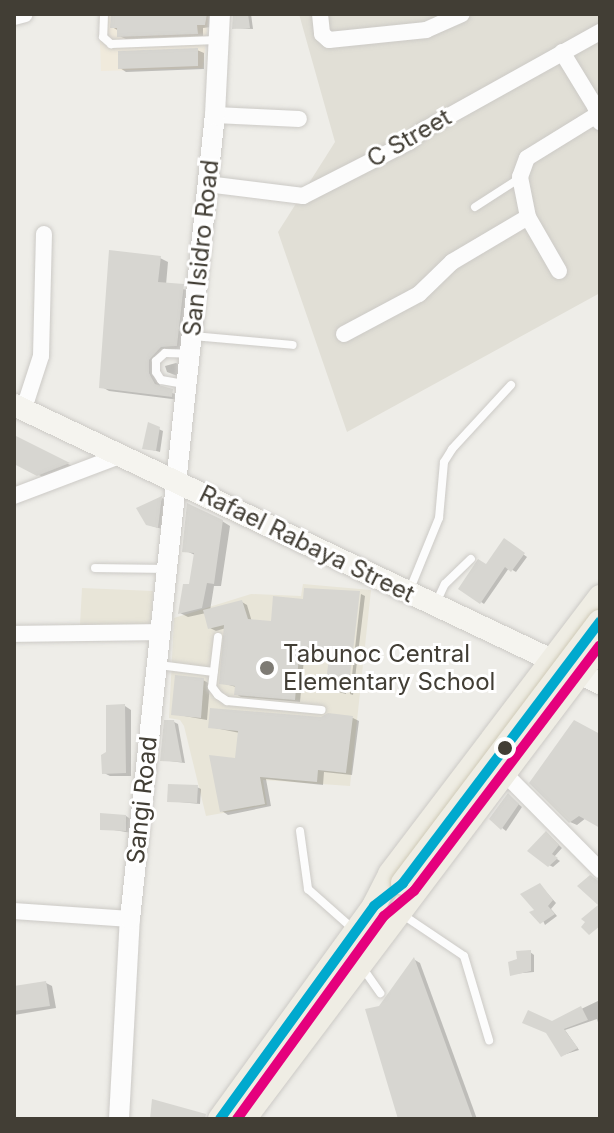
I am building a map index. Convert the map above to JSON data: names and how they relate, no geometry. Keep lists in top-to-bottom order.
{
  "streets": {
    "main road": ["Rafael Rabaya Street"],
    "street": ["C Street", "San Isidro Road", "Sangi Road"]
  },
  "crossings": [
    ["C Street", "San Isidro Road"],
    ["San Isidro Road", "Rafael Rabaya Street"],
    ["San Isidro Road", "Sangi Road"],
    ["Rafael Rabaya Street", "Sangi Road"]
  ],
  "places": ["Tabunoc Central Elementary School"]
}
